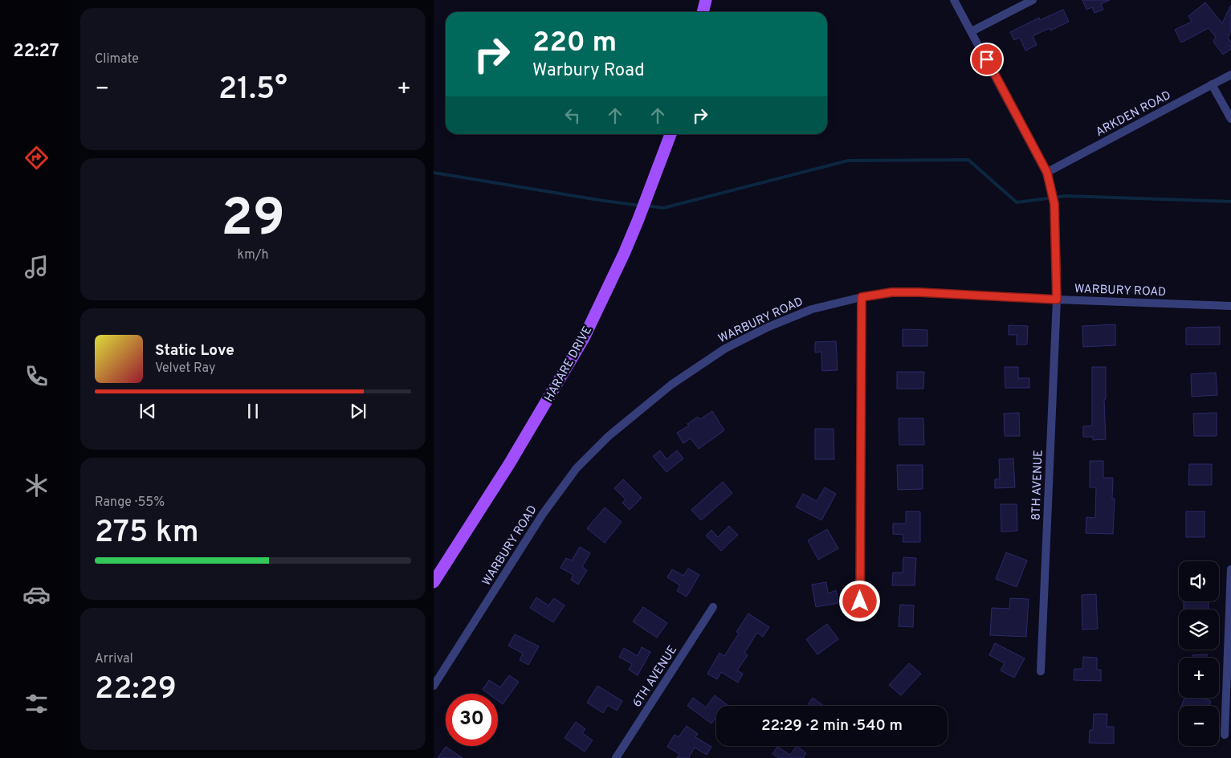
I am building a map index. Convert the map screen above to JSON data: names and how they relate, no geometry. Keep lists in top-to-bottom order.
{
  "streets": {
    "main road": ["HARARE DRIVE"],
    "street": [
      "ARKDEN ROAD",
      "WARBURY ROAD",
      "8TH AVENUE",
      "6TH AVENUE"
    ]
  },
  "crossings": [
    ["ARKDEN ROAD", "8TH AVENUE"],
    ["WARBURY ROAD", "8TH AVENUE"]
  ],
  "page": {
    "tabs": "22:27",
    "tile": [
      "Climate",
      ["29", "km/h"],
      ["Range · 55%", "275 km"],
      ["Arrival", "22:29"]
    ],
    "turn": ["220 m", "Warbury Road"],
    "heat": ["−", "21.5°", "+"],
    "song": ["Static Love", "Velvet Ray"],
    "map_buttons": ["+", "−"],
    "limit": "30",
    "trip": "22:29 · 2 min · 540 m"
  }
}
